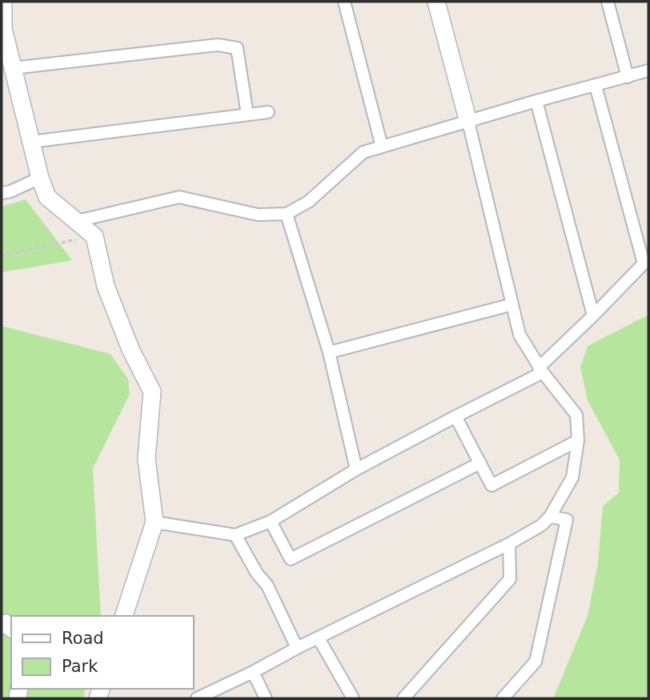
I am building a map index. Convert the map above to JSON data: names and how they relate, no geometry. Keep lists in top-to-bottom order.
{
  "legend": ["Road", "Park"]
}
